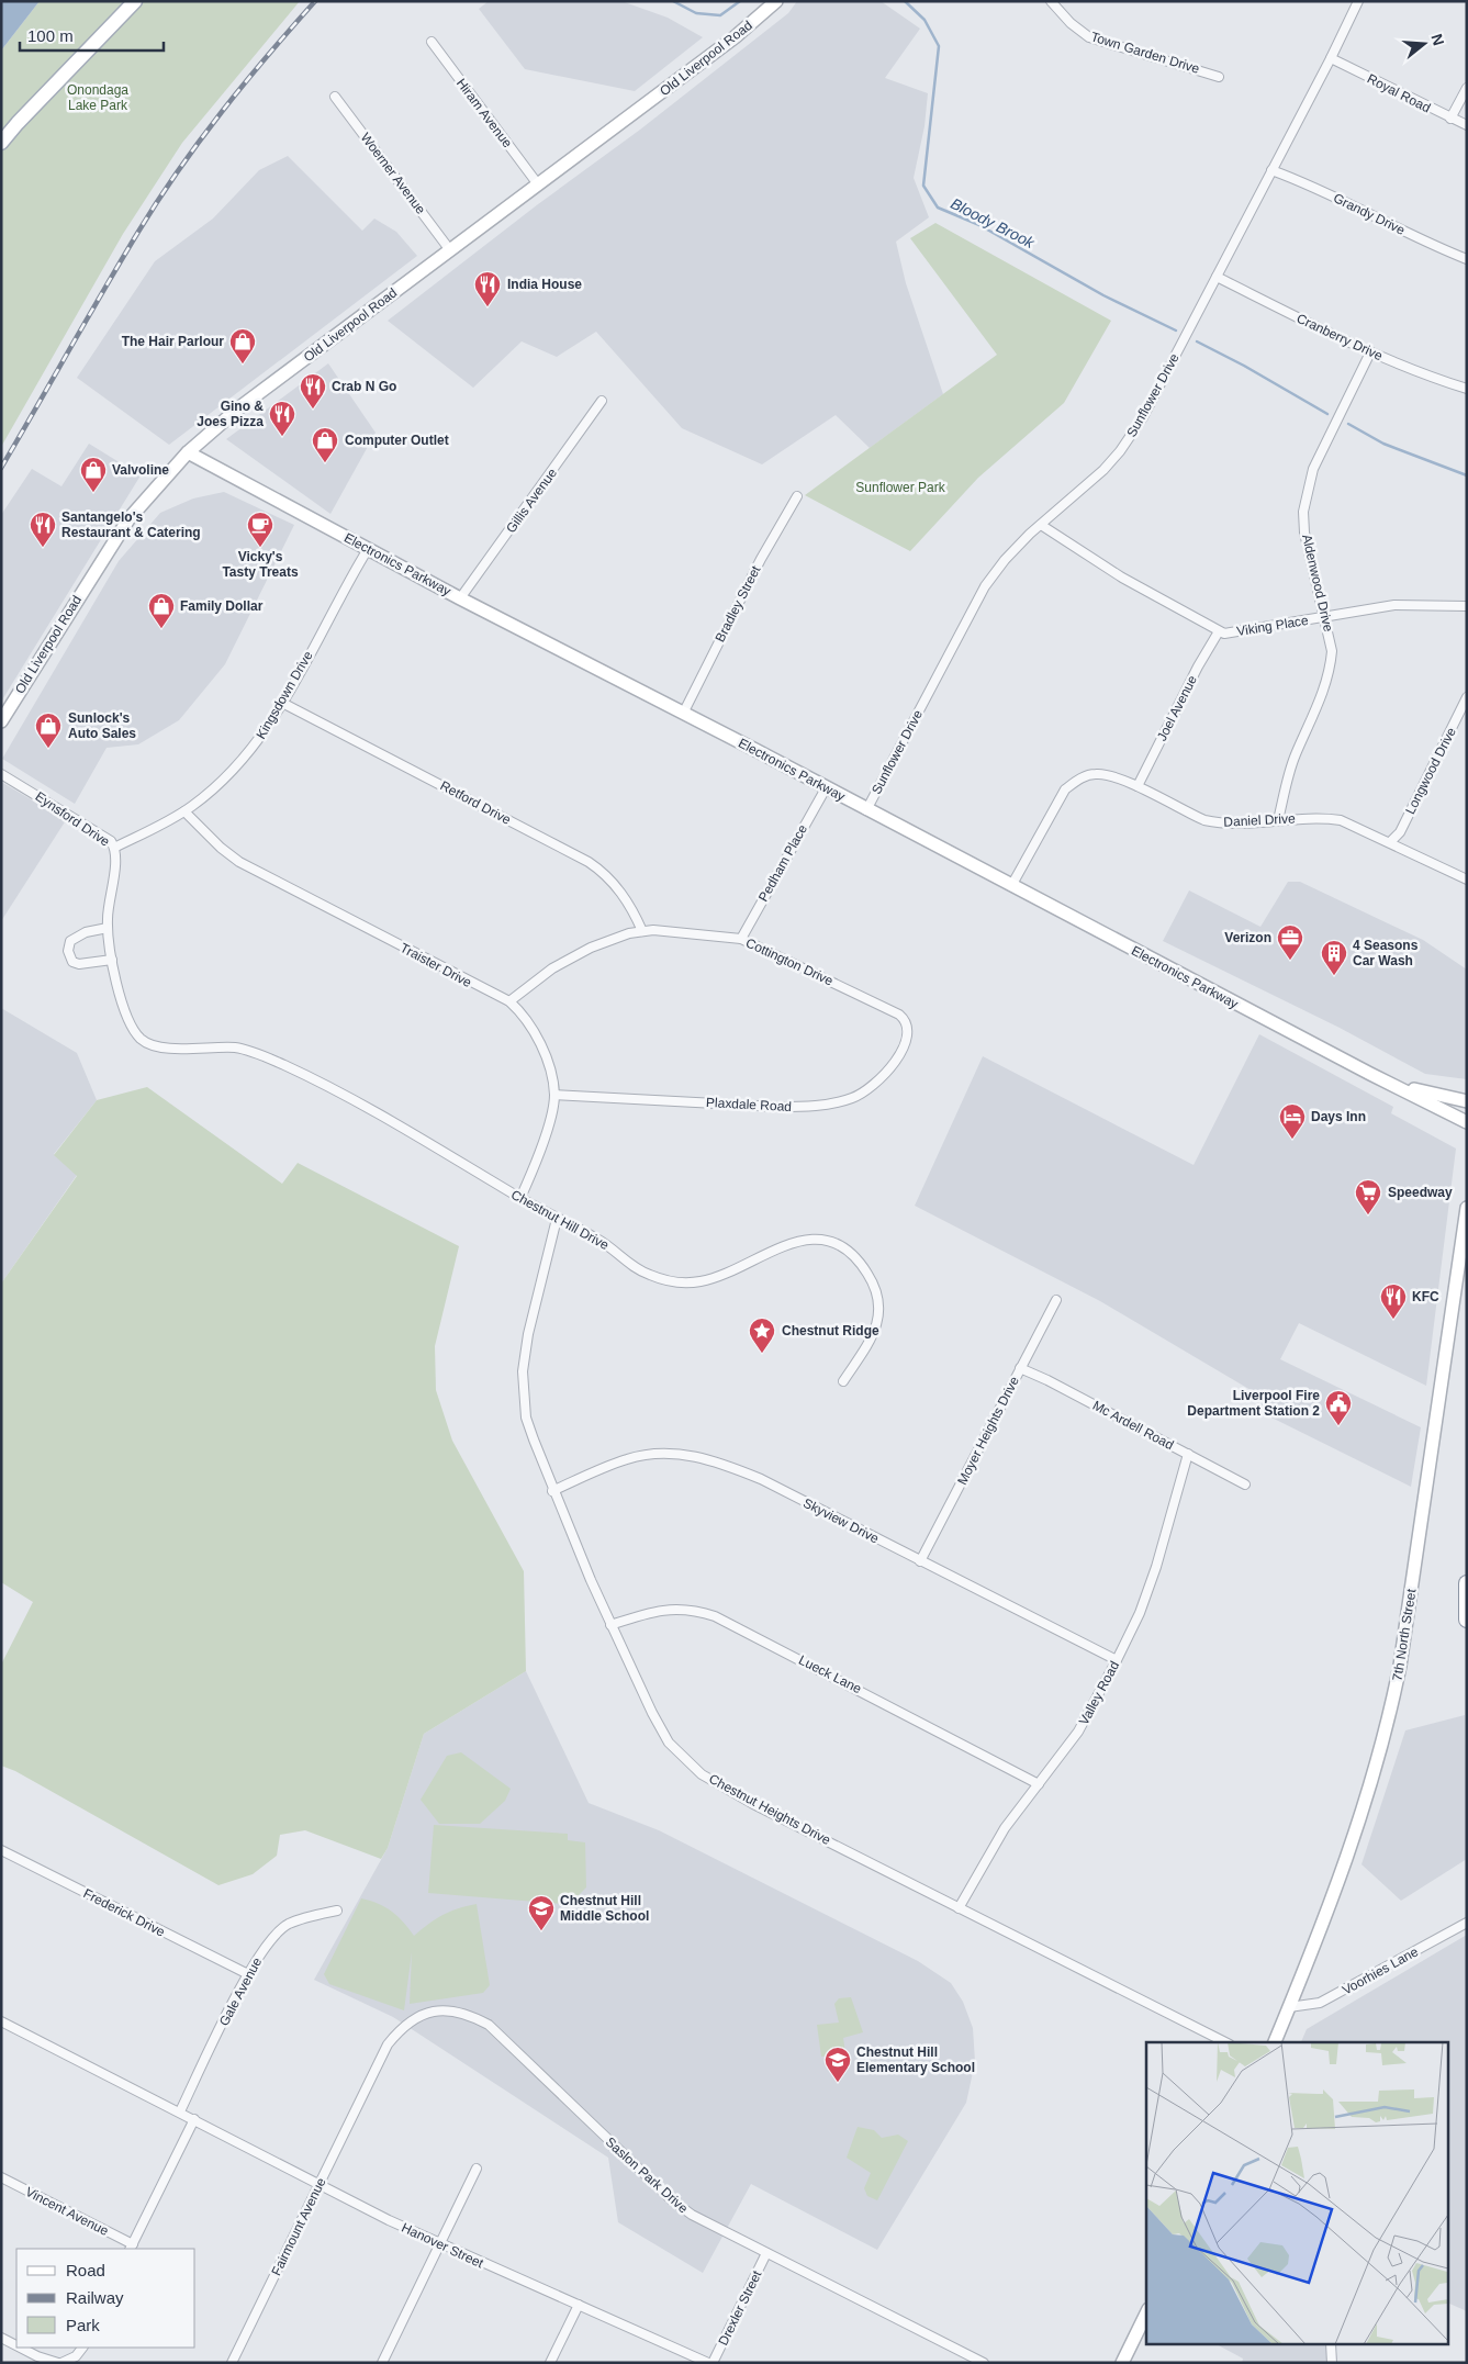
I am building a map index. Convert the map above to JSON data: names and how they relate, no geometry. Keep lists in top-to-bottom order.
{
  "streets": {
    "main road": ["Old Liverpool Road", "Electronics Parkway", "7th North Street"],
    "street": [
      "Town Garden Drive",
      "Royal Road",
      "Hiram Avenue",
      "Woerner Avenue",
      "Grandy Drive",
      "Cranberry Drive",
      "Sunflower Drive",
      "Gillis Avenue",
      "Aldenwood Drive",
      "Bradley Street",
      "Viking Place",
      "Kingsdown Drive",
      "Joel Avenue",
      "Longwood Drive",
      "Retford Drive",
      "Eynsford Drive",
      "Daniel Drive",
      "Pedham Place",
      "Cottington Drive",
      "Traister Drive",
      "Plaxdale Road",
      "Chestnut Hill Drive",
      "Mc Ardell Road",
      "Moyer Heights Drive",
      "Skyview Drive",
      "Lueck Lane",
      "Valley Road",
      "Chestnut Heights Drive",
      "Frederick Drive",
      "Voorhies Lane",
      "Gale Avenue",
      "Saslon Park Drive",
      "Vincent Avenue",
      "Fairmount Avenue",
      "Hanover Street",
      "Drexler Street"
    ]
  },
  "crossings": [
    ["Old Liverpool Road", "Hiram Avenue"],
    ["Old Liverpool Road", "Woerner Avenue"],
    ["Old Liverpool Road", "Electronics Parkway"],
    ["Royal Road", "Sunflower Drive"],
    ["Grandy Drive", "Sunflower Drive"],
    ["Cranberry Drive", "Sunflower Drive"],
    ["Cranberry Drive", "Aldenwood Drive"],
    ["Sunflower Drive", "Electronics Parkway"],
    ["Sunflower Drive", "Viking Place"],
    ["Gillis Avenue", "Electronics Parkway"],
    ["Electronics Parkway", "Bradley Street"],
    ["Electronics Parkway", "Kingsdown Drive"],
    ["Electronics Parkway", "Daniel Drive"],
    ["Electronics Parkway", "Pedham Place"],
    ["Aldenwood Drive", "Viking Place"],
    ["Aldenwood Drive", "Daniel Drive"],
    ["Viking Place", "Joel Avenue"],
    ["Kingsdown Drive", "Retford Drive"],
    ["Kingsdown Drive", "Eynsford Drive"],
    ["Kingsdown Drive", "Traister Drive"],
    ["Joel Avenue", "Daniel Drive"],
    ["Longwood Drive", "Daniel Drive"],
    ["Retford Drive", "Cottington Drive"],
    ["Eynsford Drive", "Chestnut Hill Drive"],
    ["Pedham Place", "Cottington Drive"],
    ["Cottington Drive", "Traister Drive"],
    ["Cottington Drive", "Plaxdale Road"],
    ["Traister Drive", "Plaxdale Road"],
    ["Traister Drive", "Chestnut Hill Drive"],
    ["Chestnut Hill Drive", "Chestnut Heights Drive"],
    ["Mc Ardell Road", "Moyer Heights Drive"],
    ["Mc Ardell Road", "Valley Road"],
    ["Moyer Heights Drive", "Skyview Drive"],
    ["Skyview Drive", "Valley Road"],
    ["Skyview Drive", "Chestnut Heights Drive"],
    ["7th North Street", "Voorhies Lane"],
    ["Lueck Lane", "Valley Road"],
    ["Lueck Lane", "Chestnut Heights Drive"],
    ["Valley Road", "Chestnut Heights Drive"],
    ["Frederick Drive", "Gale Avenue"],
    ["Gale Avenue", "Hanover Street"],
    ["Saslon Park Drive", "Fairmount Avenue"],
    ["Saslon Park Drive", "Drexler Street"],
    ["Fairmount Avenue", "Hanover Street"]
  ],
  "water": ["Bloody Brook"],
  "parks": ["Onondaga Lake Park", "Sunflower Park"],
  "places": {
    "restaurant": [
      "India House",
      "Crab N Go",
      "Gino & Joes Pizza",
      "Santangelo's Restaurant & Catering",
      "KFC"
    ],
    "shop": [
      "The Hair Parlour",
      "Computer Outlet",
      "Valvoline",
      "Family Dollar",
      "Sunlock's Auto Sales"
    ],
    "cafe": ["Vicky's Tasty Treats"],
    "office": ["Verizon"],
    "building": ["4 Seasons Car Wash"],
    "hotel": ["Days Inn"],
    "supermarket": ["Speedway"],
    "place": ["Chestnut Ridge"],
    "public building": ["Liverpool Fire Department Station 2"],
    "school or university": ["Chestnut Hill Middle School", "Chestnut Hill Elementary School"]
  },
  "legend": ["Road", "Railway", "Park"],
  "scale_bar": "100 m",
  "north": "right"
}
